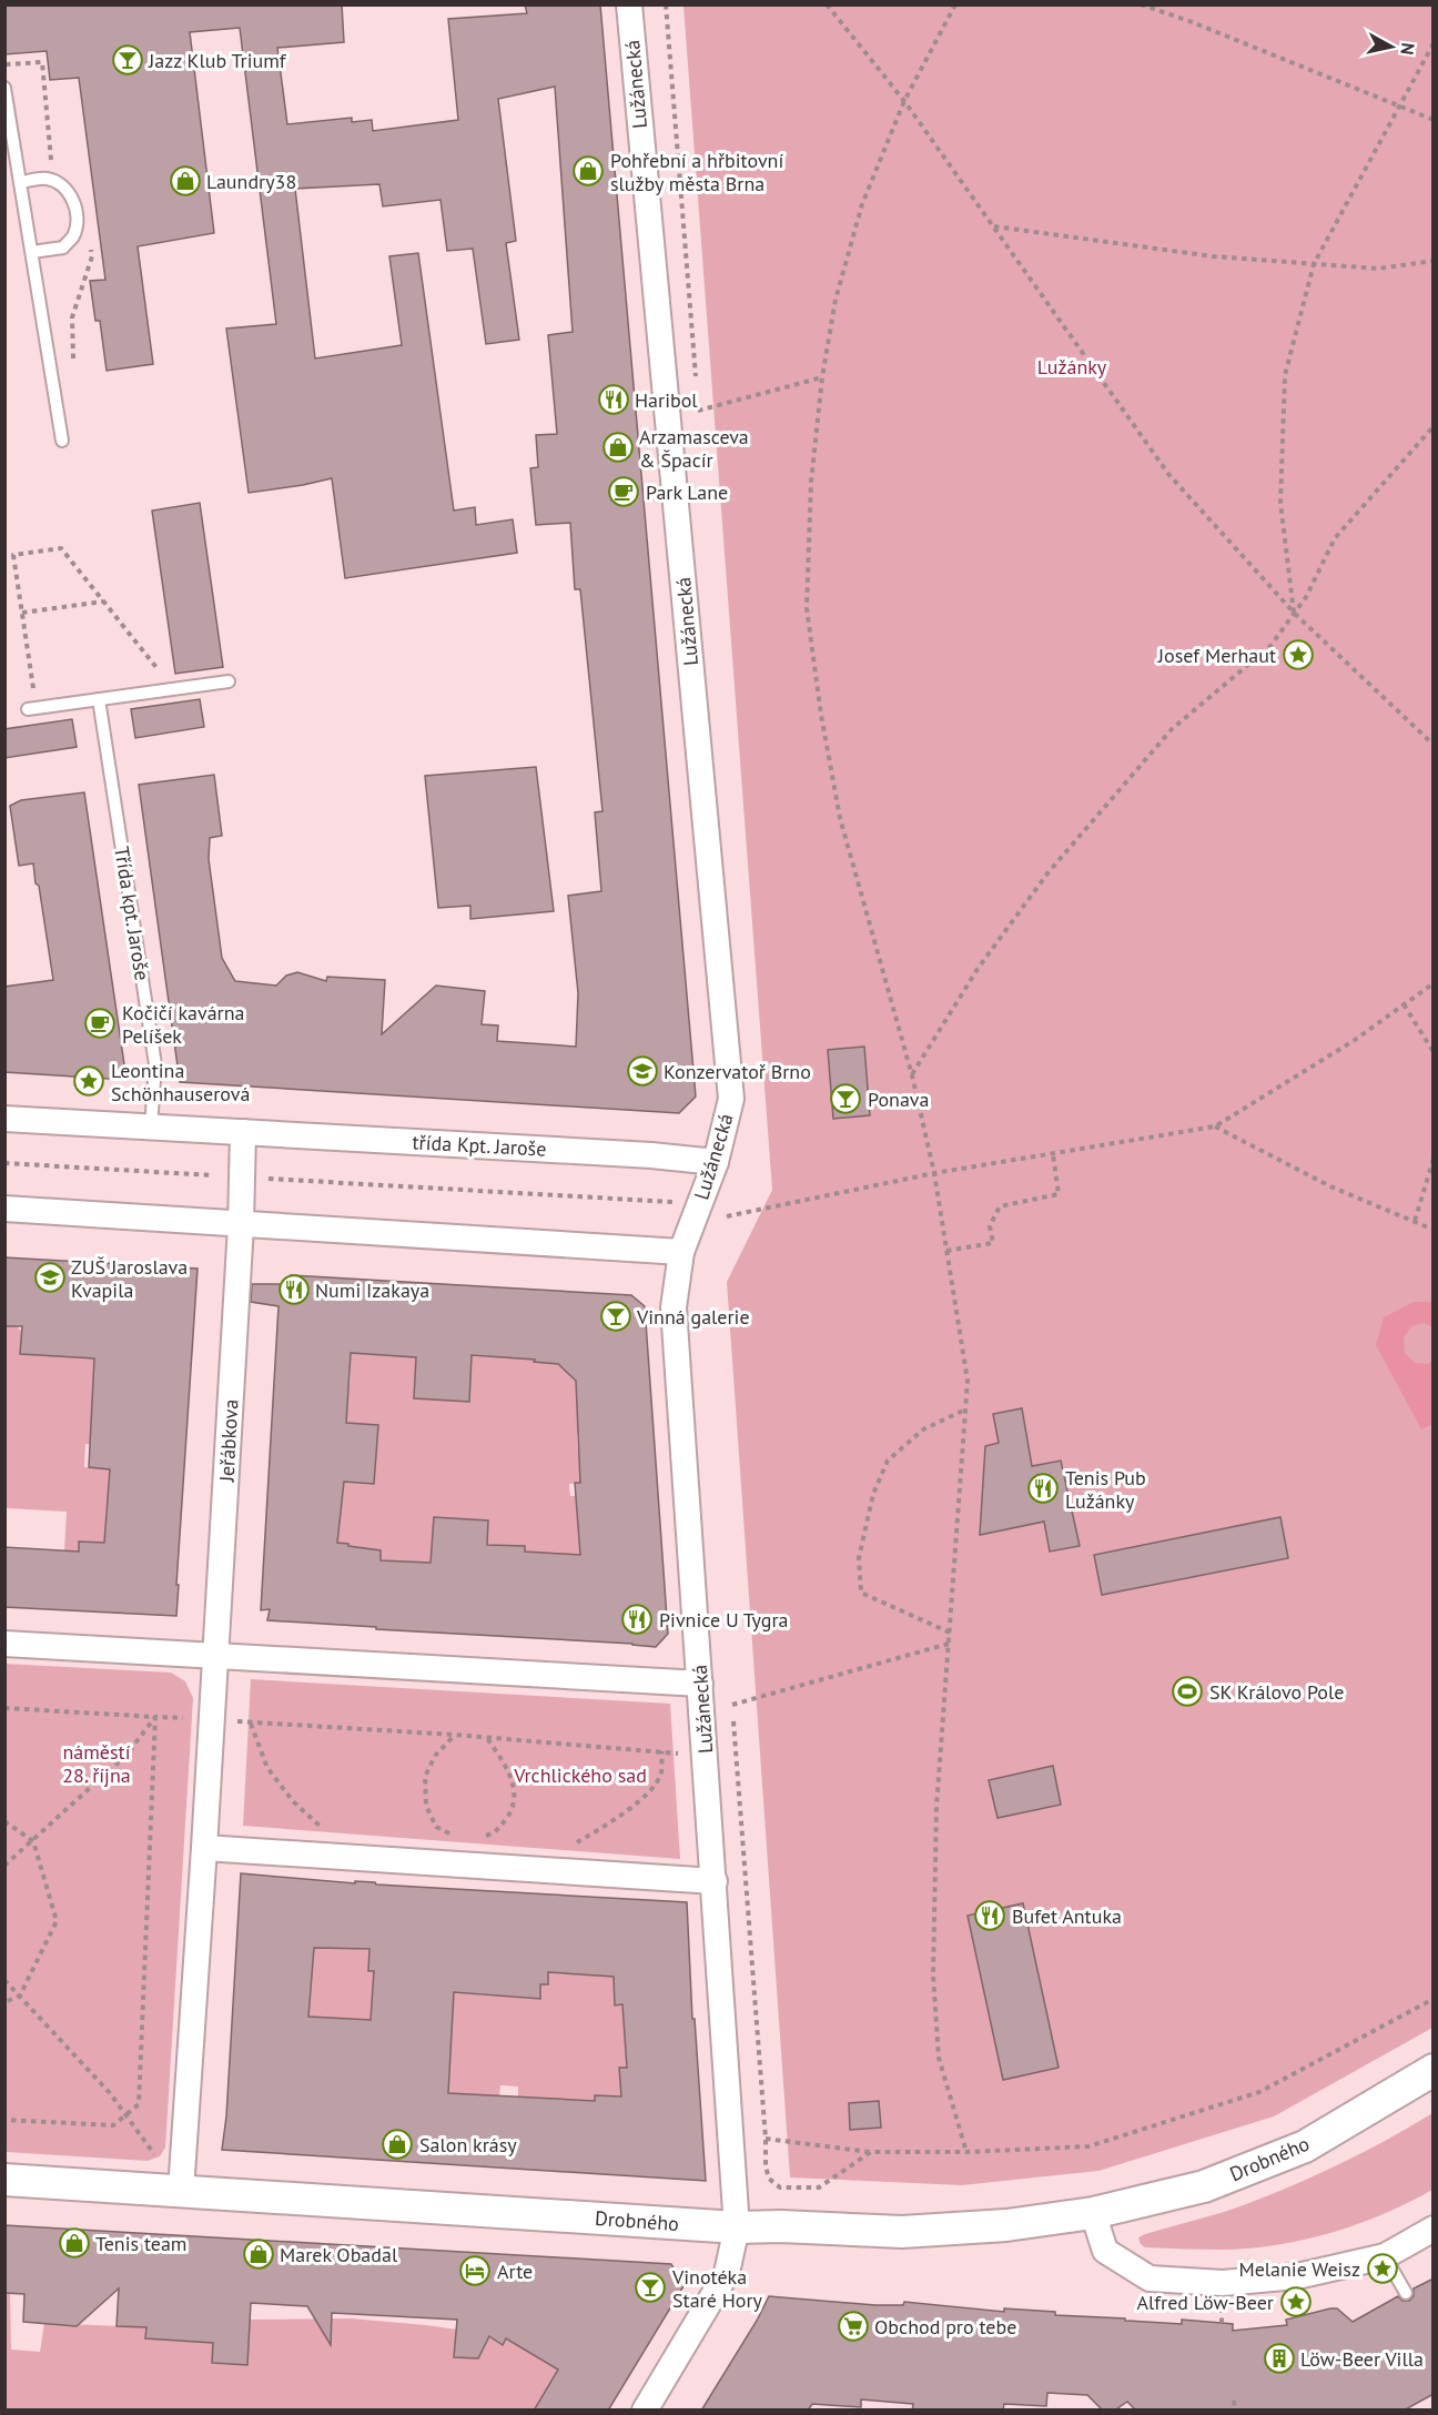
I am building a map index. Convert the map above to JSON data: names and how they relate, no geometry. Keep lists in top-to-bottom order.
{
  "streets": {
    "street": [
      "Lužánecká",
      "třída Kpt. Jaroše",
      "Jeřábkova",
      "Drobného"
    ],
    "lane": ["Třída kpt. Jaroše"]
  },
  "crossings": [
    ["Lužánecká", "třída Kpt. Jaroše"],
    ["Lužánecká", "Drobného"],
    ["Třída kpt. Jaroše", "třída Kpt. Jaroše"]
  ],
  "parks": ["Lužánky", "náměstí 28. října", "Vrchlického sad"],
  "places": {
    "bar": [
      "Jazz Klub Triumf",
      "Ponava",
      "Vinná galerie",
      "Vinotéka Staré Hory"
    ],
    "shop": [
      "Pohřební a hřbitovní služby města Brna",
      "Laundry38",
      "Arzamasceva & Špacír",
      "Salon krásy",
      "Tenis team",
      "Marek Obadal"
    ],
    "restaurant": [
      "Haribol",
      "Numi Izakaya",
      "Tenis Pub Lužánky",
      "Pivnice U Tygra",
      "Bufet Antuka"
    ],
    "cafe": ["Park Lane", "Kočičí kavárna Pelíšek"],
    "place": [
      "Josef Merhaut",
      "Leontina Schönhauserová",
      "Melanie Weisz",
      "Alfred Löw-Beer"
    ],
    "school or university": ["Konzervatoř Brno", "ZUŠ Jaroslava Kvapila"],
    "sports": ["SK Královo Pole"],
    "hotel": ["Arte"],
    "supermarket": ["Obchod pro tebe"],
    "building": ["Löw-Beer Villa"]
  },
  "north": "right"
}
